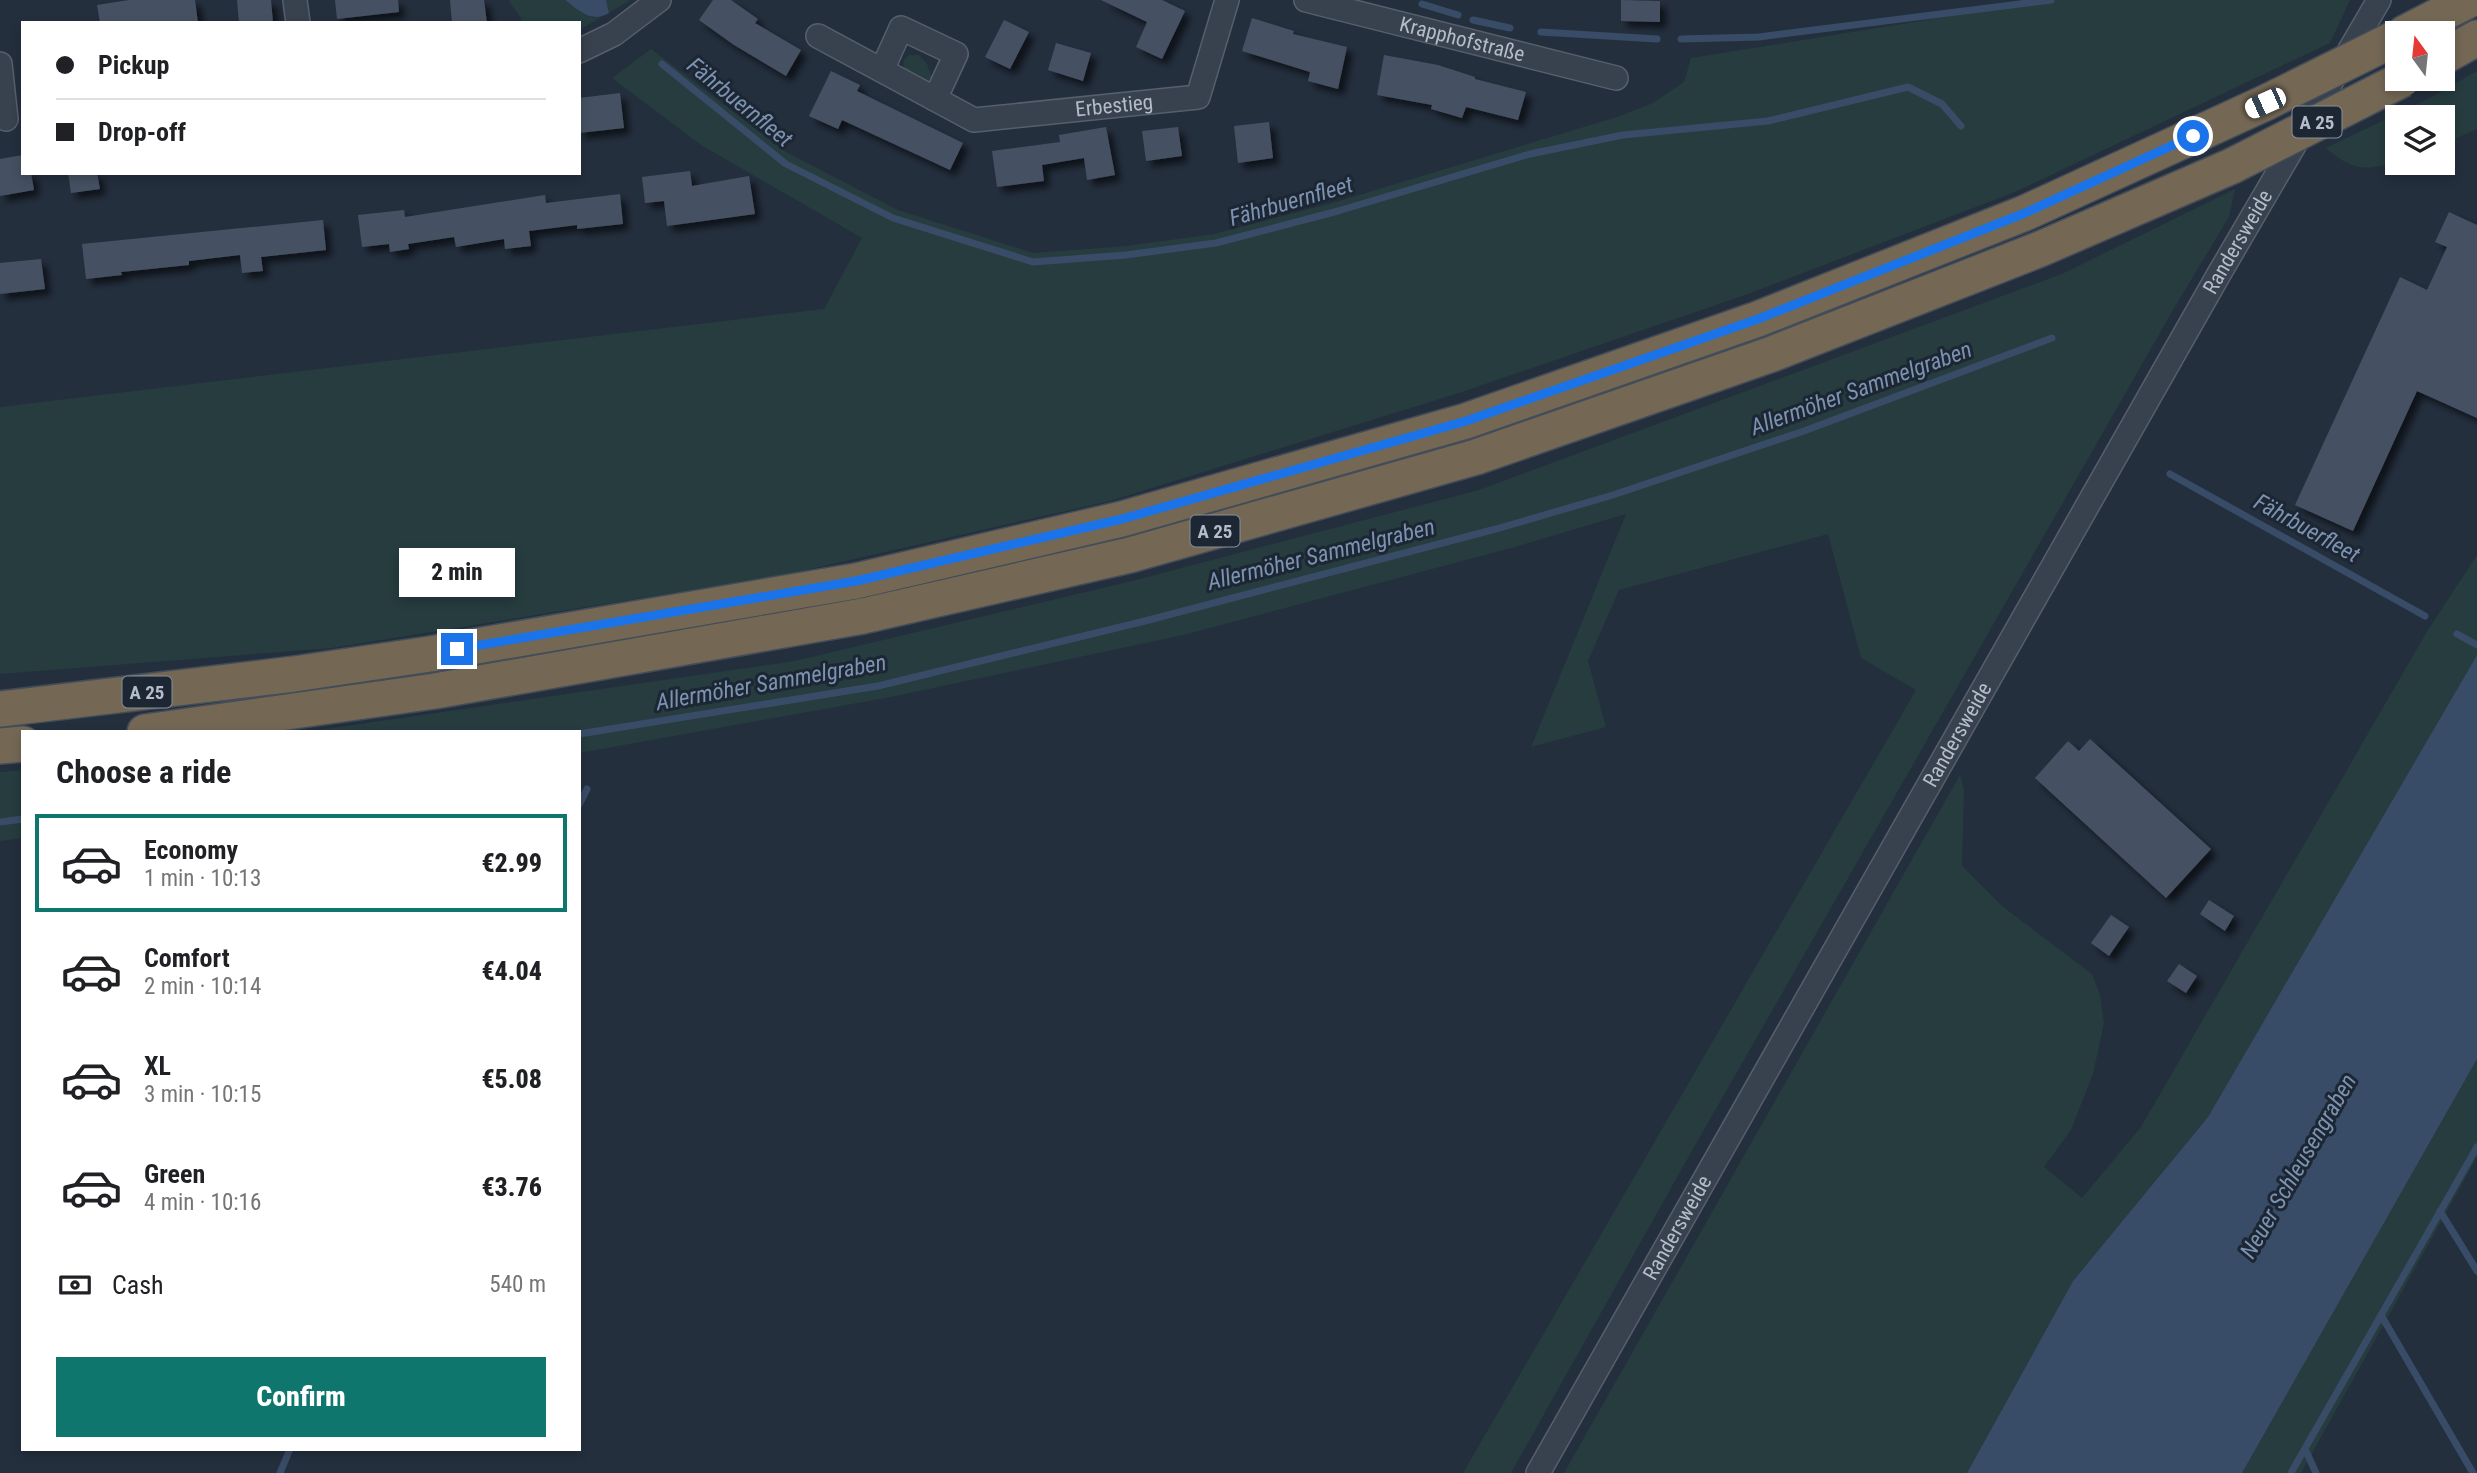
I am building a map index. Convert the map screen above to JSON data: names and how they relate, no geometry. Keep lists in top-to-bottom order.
{
  "streets": {
    "highway": ["A 25"],
    "street": ["Krapphofstraße", "Erbestieg", "Randersweide"]
  },
  "water": [
    "Fährbuernfleet",
    "Allermöher Sammelgraben",
    "Fährbuerfleet",
    "Neuer Schleusengraben"
  ],
  "north": "top",
  "page": {
    "banner": ["Pickup", "Drop-off"],
    "bubble": "2 min",
    "heading": "Choose a ride",
    "list": [
      {
        "name": "Economy",
        "note": "1 min · 10:13",
        "value": "€2.99"
      },
      {
        "name": "Comfort",
        "note": "2 min · 10:14",
        "value": "€4.04"
      },
      {
        "name": "XL",
        "note": "3 min · 10:15",
        "value": "€5.08"
      },
      {
        "name": "Green",
        "note": "4 min · 10:16",
        "value": "€3.76"
      }
    ],
    "pay": ["Cash", "540 m"],
    "buttons": "Confirm"
  }
}
